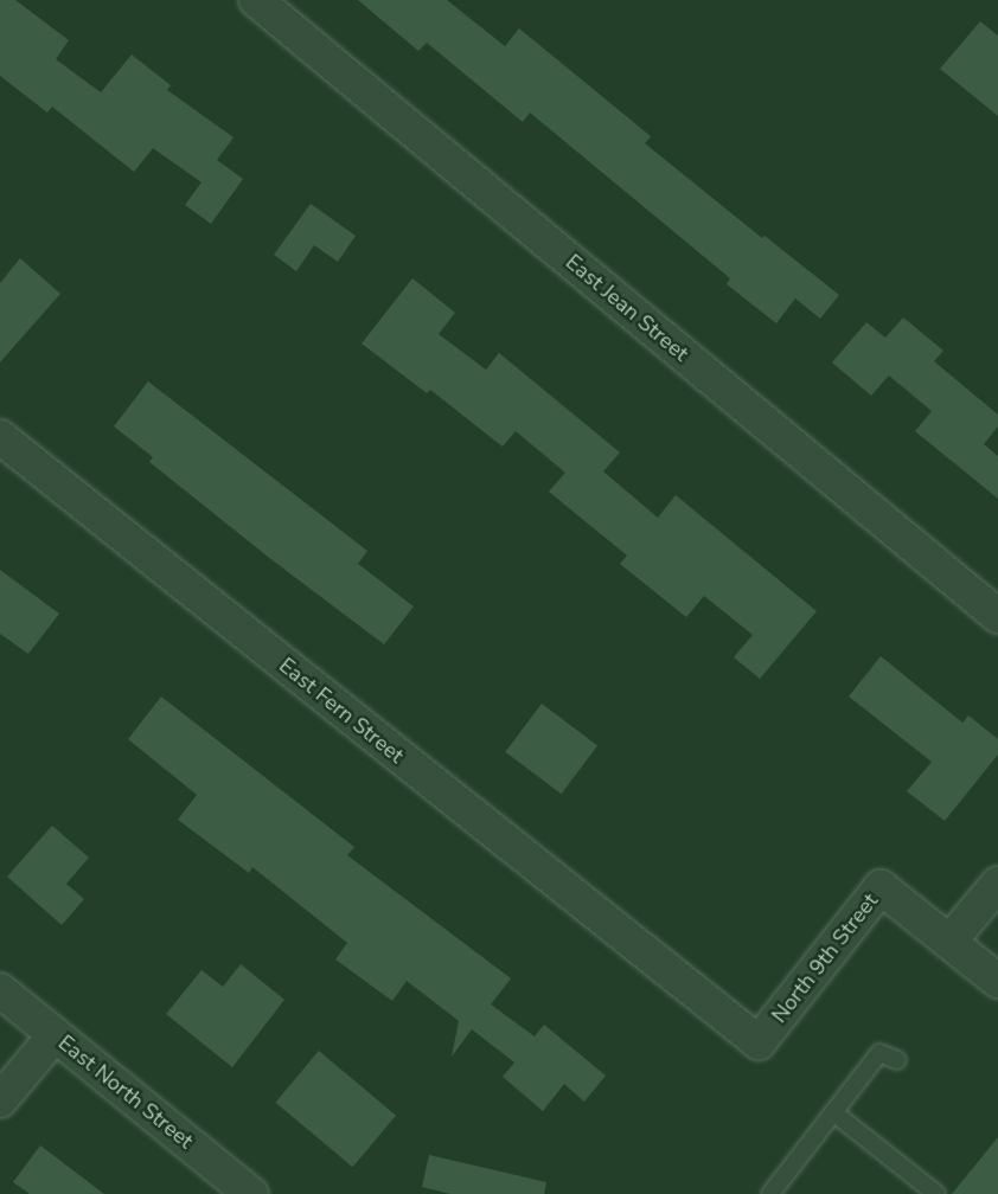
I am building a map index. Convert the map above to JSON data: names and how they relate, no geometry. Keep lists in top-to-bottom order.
{
  "streets": {
    "street": [
      "East Jean Street",
      "East Fern Street",
      "North 9th Street",
      "East North Street"
    ]
  },
  "crossings": [
    ["East Fern Street", "North 9th Street"]
  ]
}
